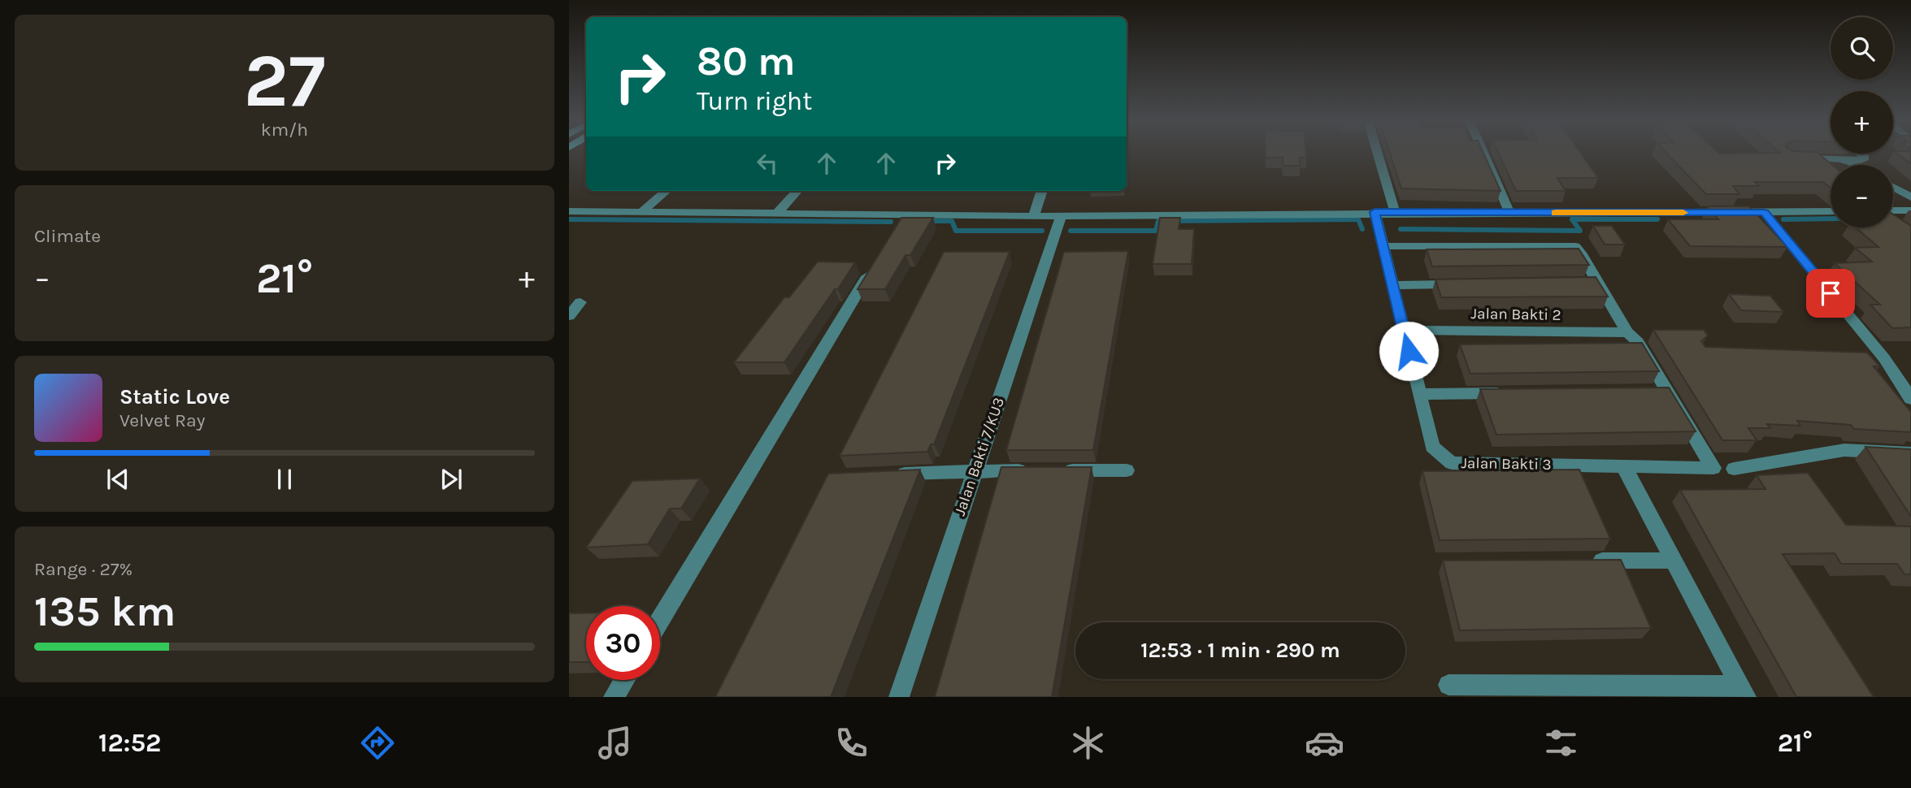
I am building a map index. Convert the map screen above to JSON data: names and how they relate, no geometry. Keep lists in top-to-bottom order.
{
  "streets": {
    "street": ["Jalan Bakti 2", "Jalan Bakti 7/KU3", "Jalan Bakti 3"]
  },
  "crossings": [
    ["Jalan Bakti 2", "Jalan Bakti 3"]
  ],
  "page": {
    "tile": [
      ["27", "km/h"],
      "Climate",
      ["Range · 27%", "135 km"]
    ],
    "map_buttons": ["+", "−"],
    "turn": ["80 m", "Turn right"],
    "heat": ["−", "21°", "+"],
    "song": ["Static Love", "Velvet Ray"],
    "limit": "30",
    "trip": "12:53 · 1 min · 290 m",
    "tabs": ["12:52", "21°"]
  }
}
